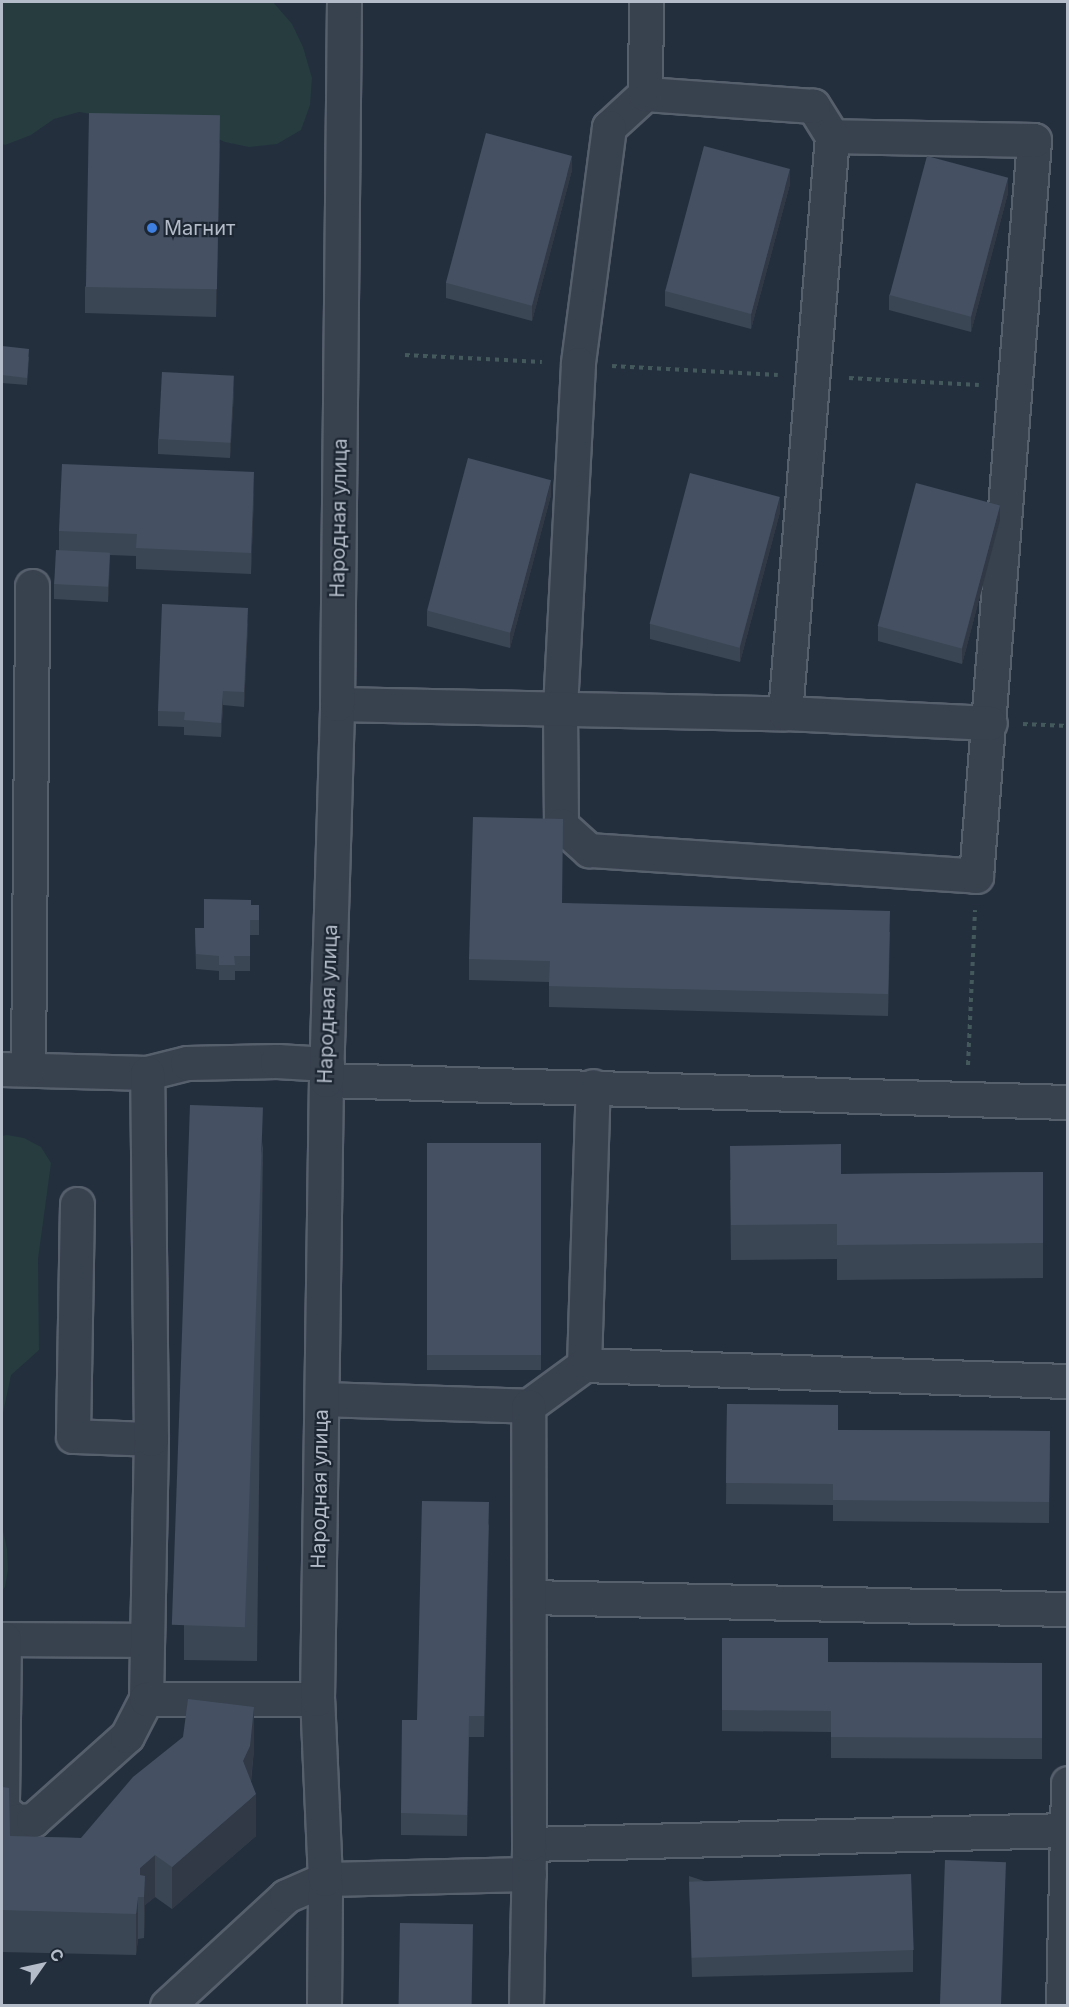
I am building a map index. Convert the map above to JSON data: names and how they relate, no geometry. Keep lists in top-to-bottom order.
{
  "streets": {
    "street": ["Народная улица"]
  },
  "places": ["Магнит"],
  "north": "top right"
}
